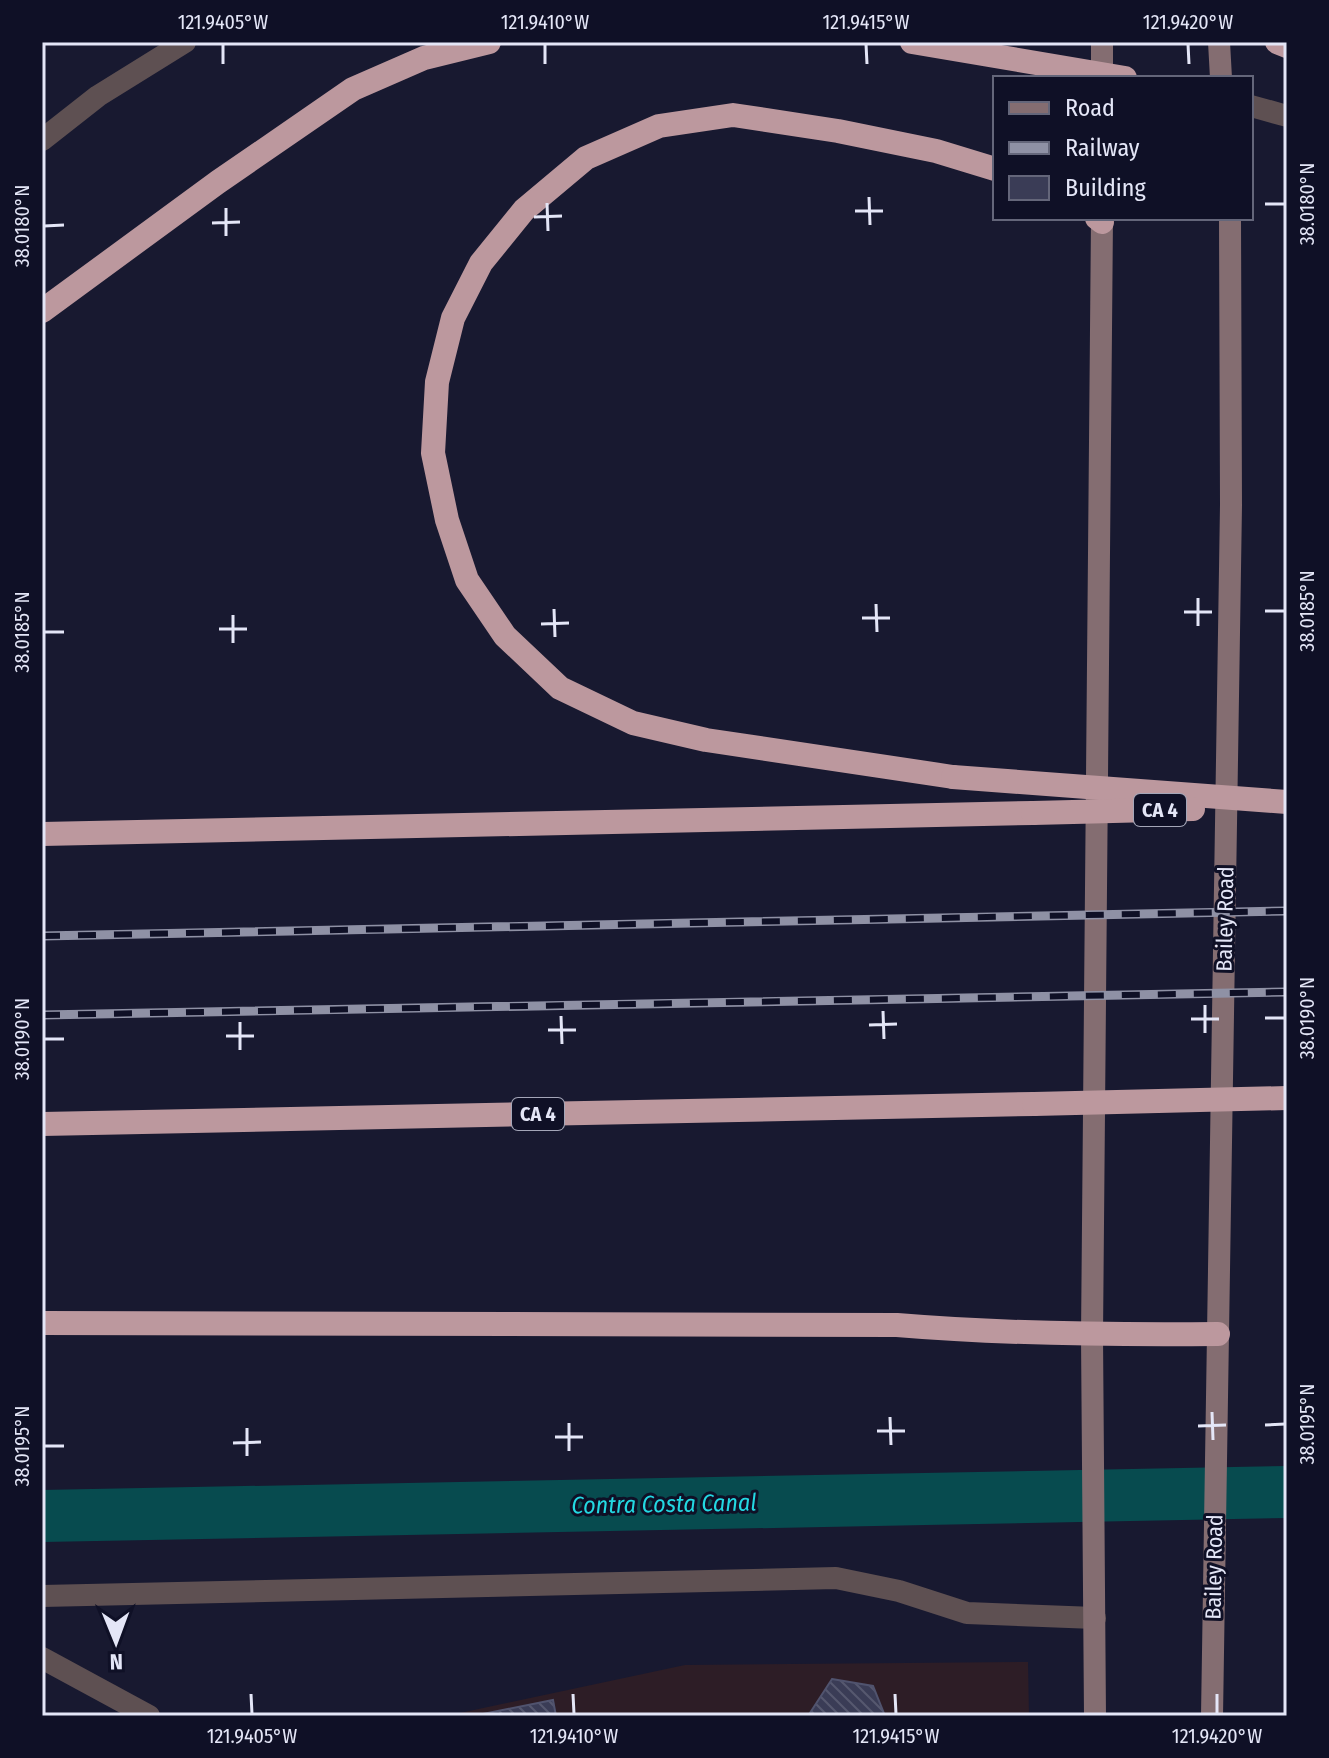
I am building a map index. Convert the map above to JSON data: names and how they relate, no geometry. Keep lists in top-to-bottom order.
{
  "streets": {
    "highway": ["CA 4"],
    "main road": ["Bailey Road"]
  },
  "water": ["Contra Costa Canal"],
  "legend": ["Road", "Railway", "Building"],
  "north": "bottom",
  "coordinates": [
    "121.9405°W",
    "121.9410°W",
    "121.9415°W",
    "121.9420°W",
    "38.0180°N",
    "38.0185°N",
    "38.0190°N",
    "38.0195°N"
  ]
}
